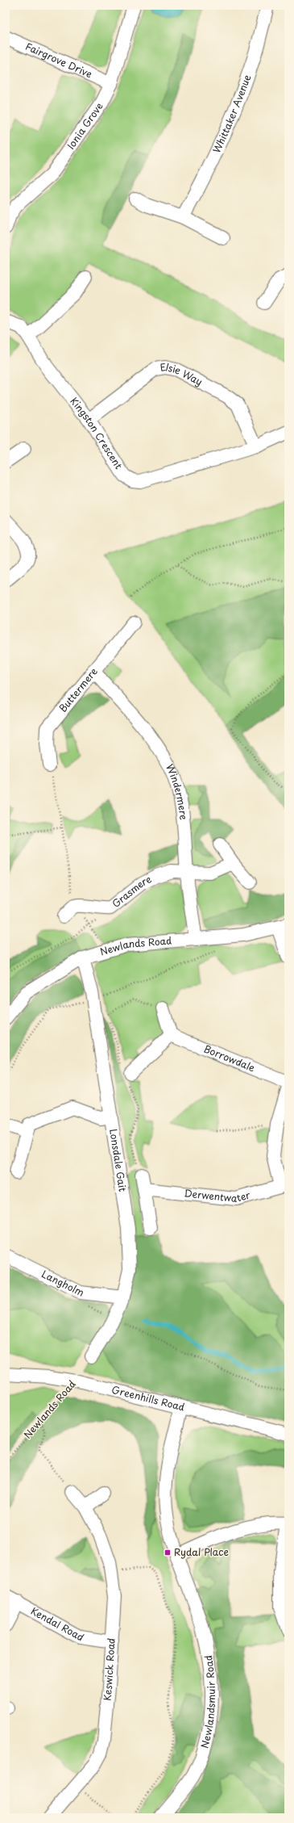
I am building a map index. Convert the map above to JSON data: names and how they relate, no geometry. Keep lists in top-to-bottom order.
{
  "streets": {
    "street": [
      "Fairgrove Drive",
      "Whittaker Avenue",
      "Ionia Grove",
      "Elsie Way",
      "Kingston Crescent",
      "Buttermere",
      "Windermere",
      "Grasmere",
      "Newlands Road",
      "Borrowdale",
      "Lonsdale Gait",
      "Derwentwater",
      "Langholm",
      "Greenhills Road",
      "Kendal Road",
      "Keswick Road",
      "Newlandsmuir Road"
    ]
  },
  "crossings": [
    ["Fairgrove Drive", "Ionia Grove"],
    ["Elsie Way", "Kingston Crescent"],
    ["Buttermere", "Windermere"],
    ["Windermere", "Grasmere"],
    ["Windermere", "Newlands Road"],
    ["Newlands Road", "Lonsdale Gait"],
    ["Newlands Road", "Greenhills Road"],
    ["Lonsdale Gait", "Langholm"],
    ["Greenhills Road", "Newlandsmuir Road"],
    ["Kendal Road", "Keswick Road"]
  ],
  "places": {
    "transit": ["Rydal Place"]
  }
}
